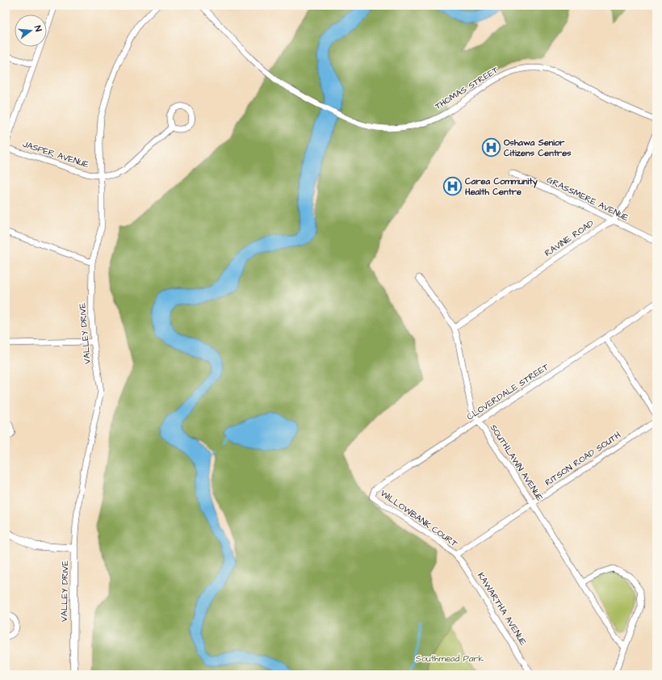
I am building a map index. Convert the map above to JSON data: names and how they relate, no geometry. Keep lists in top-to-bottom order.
{
  "streets": {
    "street": [
      "THOMAS STREET",
      "JASPER AVENUE",
      "GRASSMERE AVENUE",
      "RAVINE ROAD",
      "VALLEY DRIVE",
      "CLOVERDALE STREET",
      "RITSON ROAD SOUTH",
      "SOUTHLAWN AVENUE",
      "WILLOWBANK COURT",
      "KAWARTHA AVENUE"
    ]
  },
  "crossings": [
    ["JASPER AVENUE", "VALLEY DRIVE"],
    ["GRASSMERE AVENUE", "RAVINE ROAD"],
    ["RAVINE ROAD", "SOUTHLAWN AVENUE"],
    ["CLOVERDALE STREET", "SOUTHLAWN AVENUE"],
    ["CLOVERDALE STREET", "WILLOWBANK COURT"],
    ["RITSON ROAD SOUTH", "SOUTHLAWN AVENUE"],
    ["RITSON ROAD SOUTH", "WILLOWBANK COURT"],
    ["RITSON ROAD SOUTH", "KAWARTHA AVENUE"],
    ["WILLOWBANK COURT", "KAWARTHA AVENUE"]
  ],
  "parks": ["Southmead Park"],
  "places": {
    "hospital": ["Oshawa Senior Citizens Centres", "Carea Community Health Centre"]
  },
  "north": "right"
}
